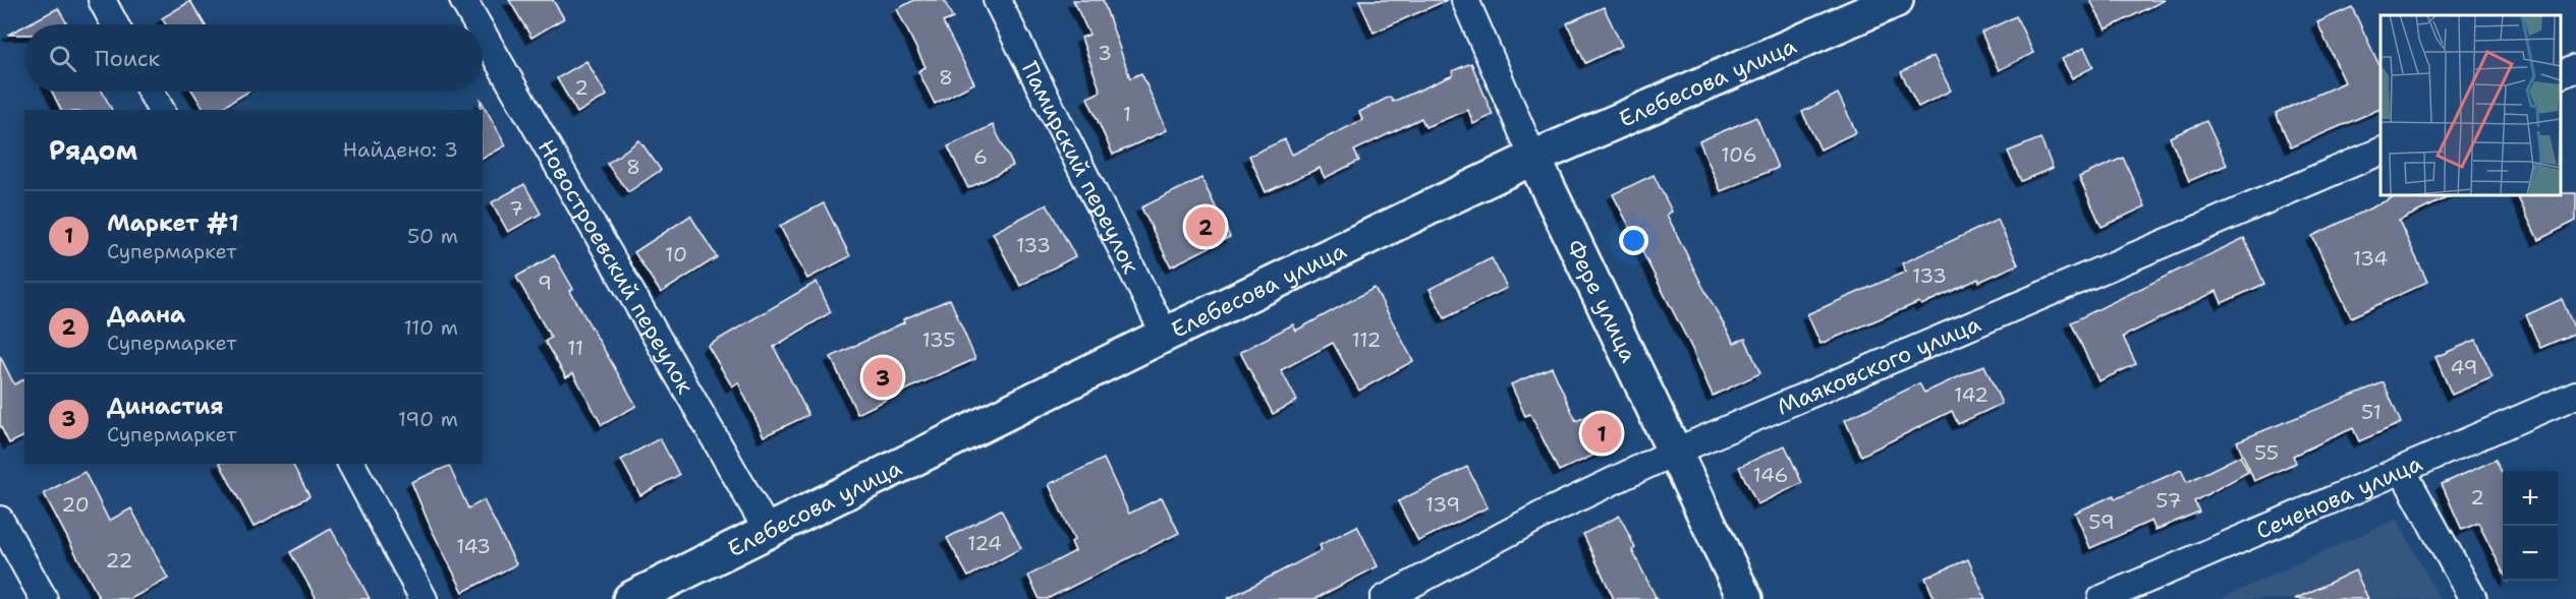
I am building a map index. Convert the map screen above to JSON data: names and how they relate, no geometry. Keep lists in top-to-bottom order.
{
  "streets": {
    "main road": ["Елебесова улица", "Фере улица"],
    "street": [
      "Памирский переулок",
      "Новостроевский переулок",
      "Маяковского улица",
      "Сеченова улица"
    ]
  },
  "crossings": [
    ["Елебесова улица", "Памирский переулок"],
    ["Елебесова улица", "Новостроевский переулок"],
    ["Елебесова улица", "Фере улица"],
    ["Фере улица", "Маяковского улица"]
  ],
  "house_numbers": [
    "3",
    "8",
    "2",
    "1",
    "106",
    "6",
    "8",
    "7",
    "133",
    "10",
    "134",
    "133",
    "9",
    "135",
    "112",
    "11",
    "49",
    "142",
    "51",
    "55",
    "146",
    "2",
    "57",
    "20",
    "139",
    "59",
    "124",
    "143",
    "22"
  ],
  "page": {
    "search": "Поиск",
    "heading": ["Рядом", "Найдено: 3"],
    "list": [
      {
        "mark": "1",
        "name": "Маркет #1",
        "note": "Супермаркет",
        "value": "50 m"
      },
      {
        "mark": "2",
        "name": "Даана",
        "note": "Супермаркет",
        "value": "110 m"
      },
      {
        "mark": "3",
        "name": "Династия",
        "note": "Супермаркет",
        "value": "190 m"
      }
    ],
    "pins": ["2", "3", "1"],
    "map_buttons": ["+", "−"]
  }
}
